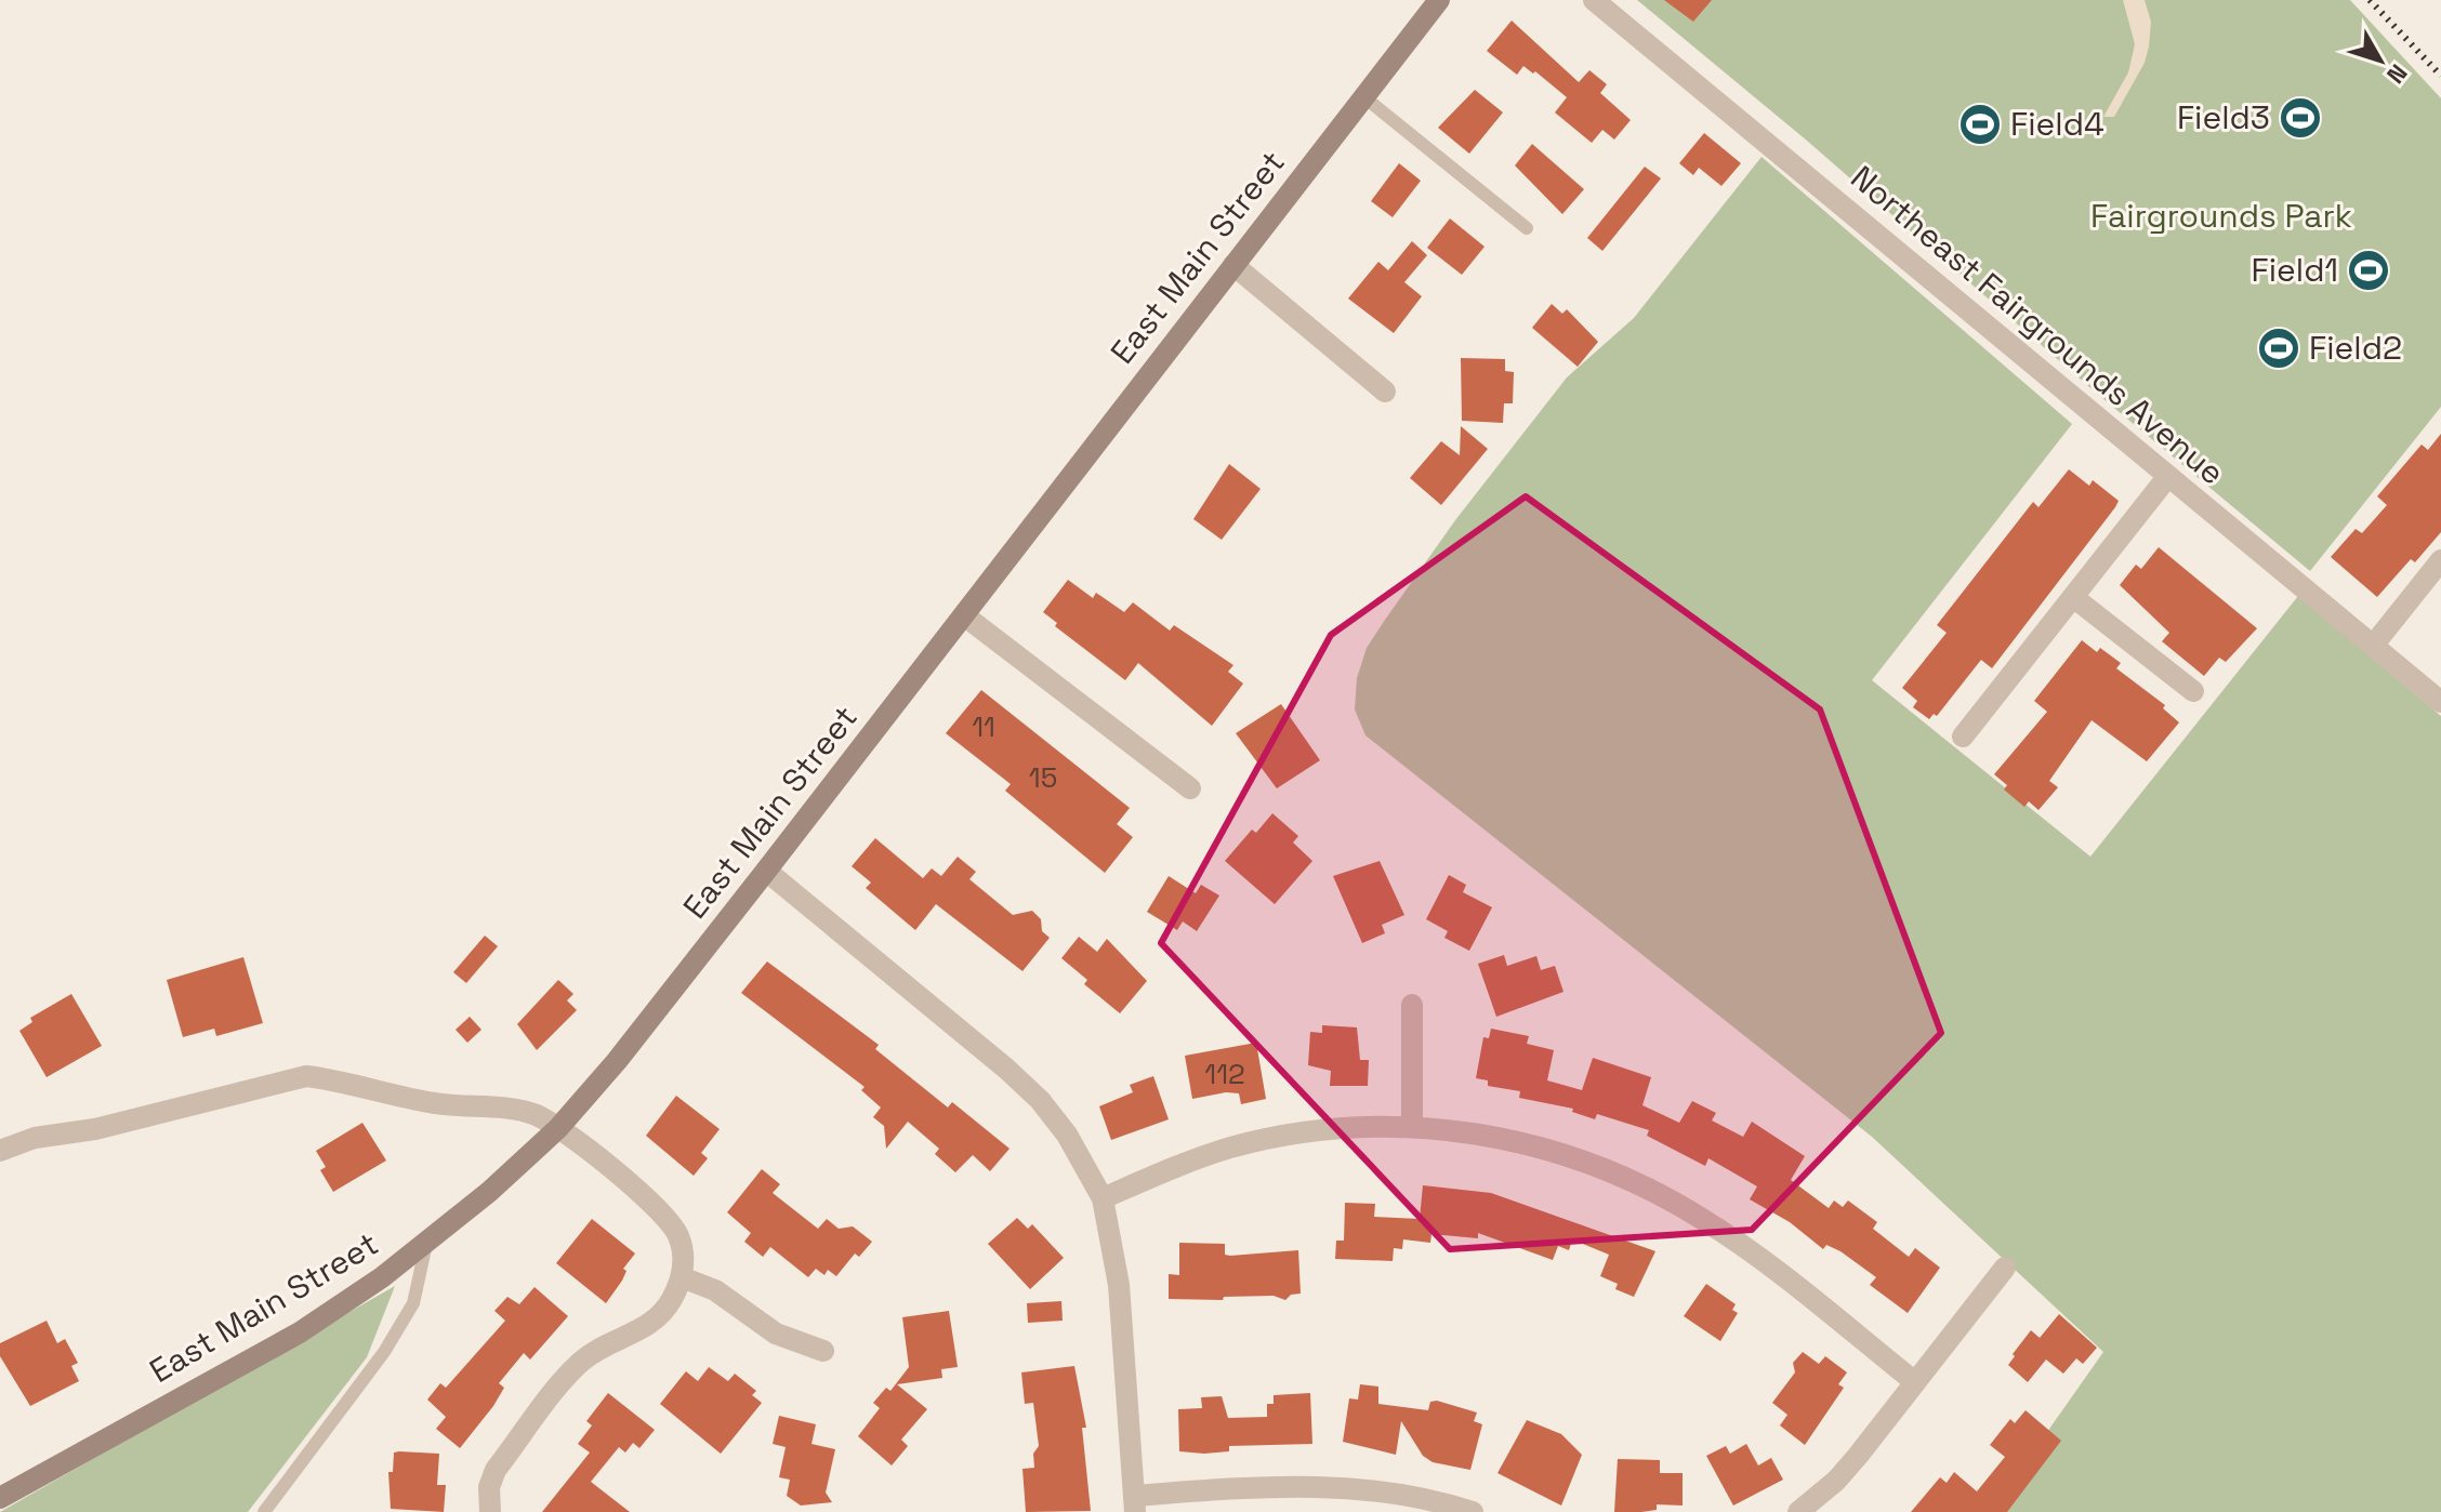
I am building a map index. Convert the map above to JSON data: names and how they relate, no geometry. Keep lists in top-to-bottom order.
{
  "streets": {
    "main road": ["East Main Street"],
    "street": ["Northeast Fairgrounds Avenue"]
  },
  "parks": ["Fairgrounds Park"],
  "places": {
    "sports": [
      "Field3",
      "Field4",
      "Field1",
      "Field2"
    ]
  },
  "house_numbers": ["11", "15", "112"],
  "north": "bottom right"
}
